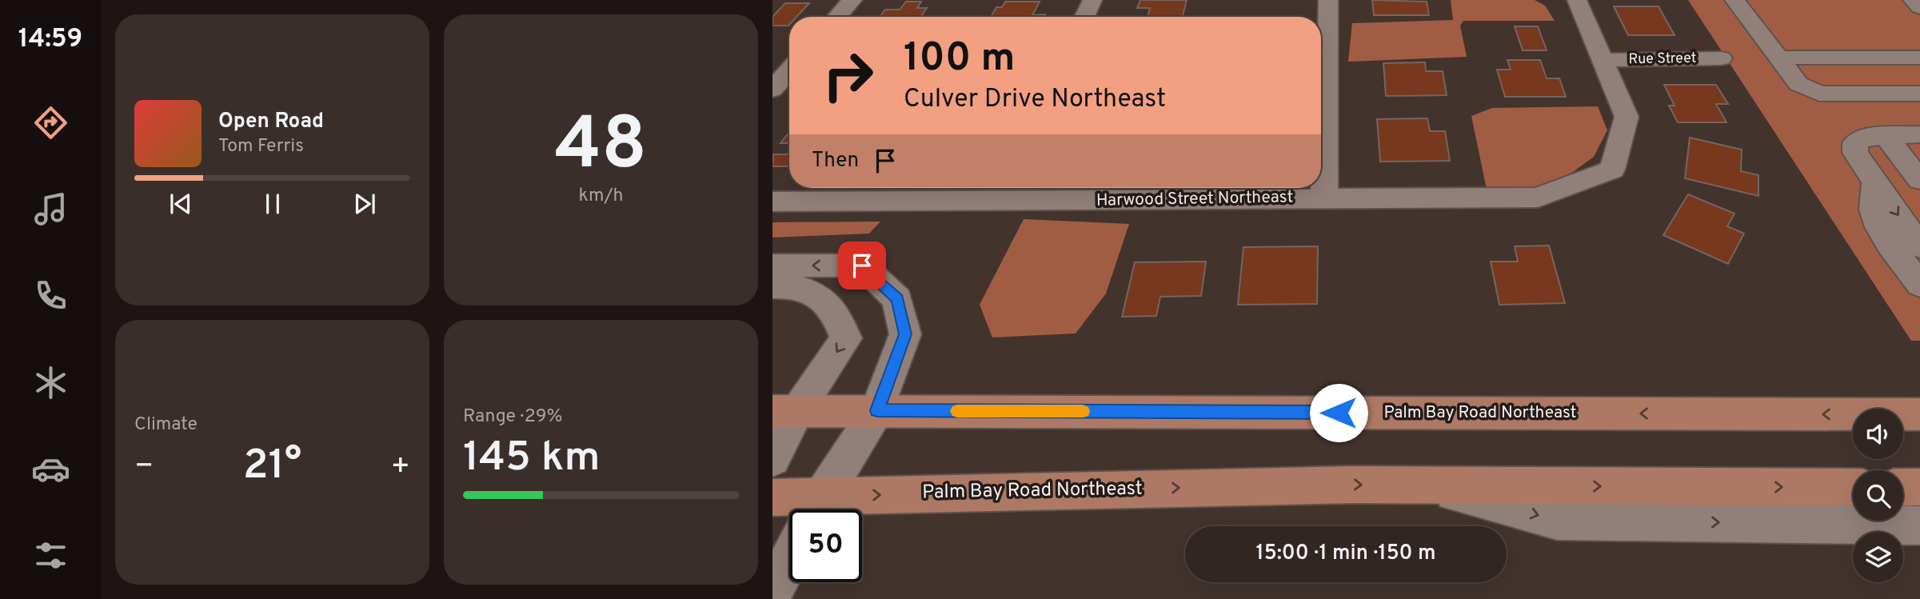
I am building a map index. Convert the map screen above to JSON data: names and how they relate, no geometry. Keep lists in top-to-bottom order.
{
  "streets": {
    "main road": ["Palm Bay Road Northeast"],
    "street": ["Rue Street", "Harwood Street Northeast"]
  },
  "crossings": [
    ["Rue Street", "Harwood Street Northeast"]
  ],
  "page": {
    "tabs": "14:59",
    "tile": [
      ["48", "km/h"],
      "Climate",
      ["Range · 29%", "145 km"]
    ],
    "turn": ["100 m", "Culver Drive Northeast"],
    "song": ["Open Road", "Tom Ferris"],
    "then": "Then",
    "heat": ["−", "21°", "+"],
    "limit": "50",
    "trip": "15:00 · 1 min · 150 m"
  }
}
